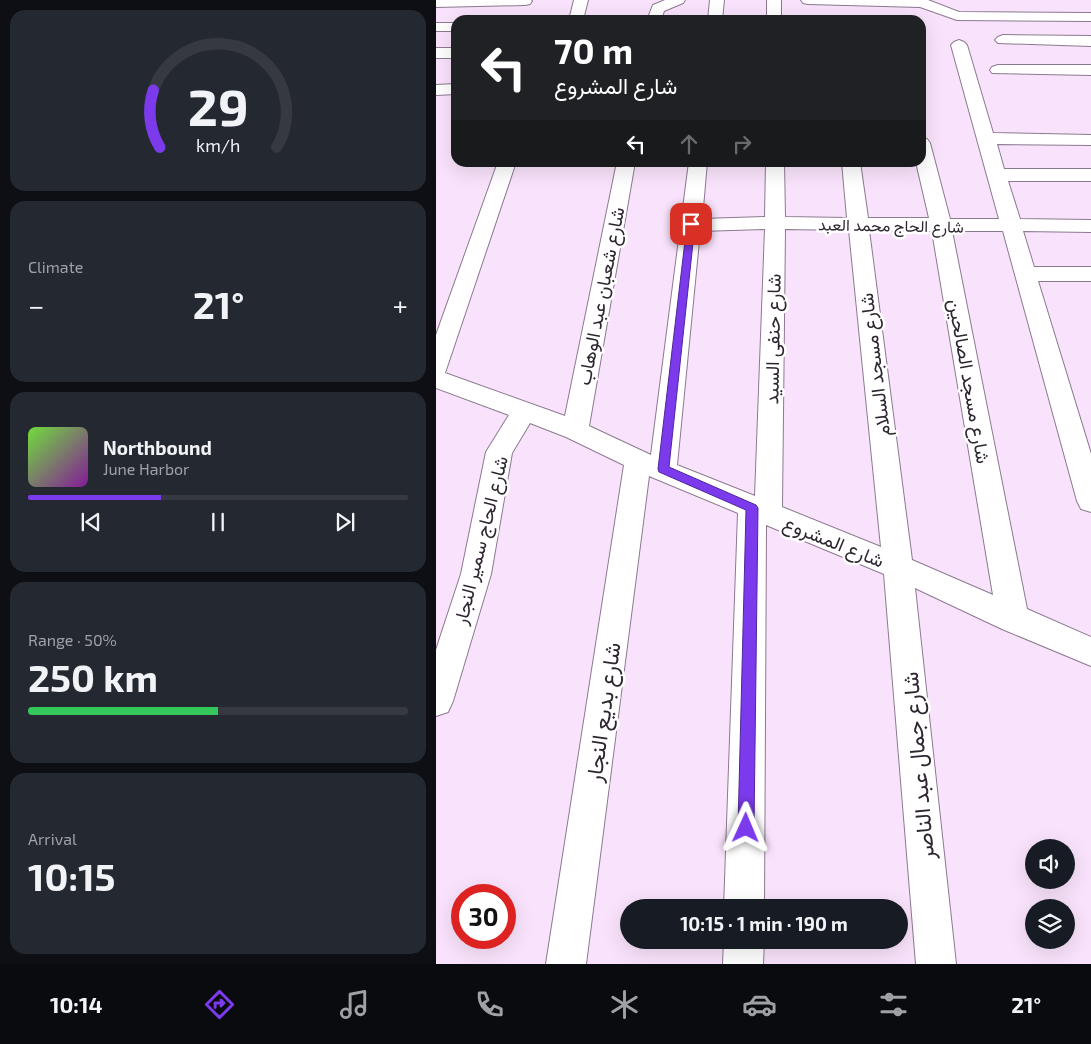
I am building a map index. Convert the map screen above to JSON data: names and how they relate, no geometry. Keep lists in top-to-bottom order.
{
  "streets": {
    "street": [
      "شارع الحاج محمد العبد",
      "شارع شعبان عبد الوهاب",
      "شارع حنفى السيد",
      "شارع مسجد السلام",
      "شارع مسجد الصالحين",
      "شارع الحاج سمير النجار",
      "شارع المشروع",
      "شارع بديع النجار",
      "شارع جمال عبد الناصر"
    ]
  },
  "crossings": [
    ["شارع الحاج محمد العبد", "شارع حنفى السيد"],
    ["شارع الحاج محمد العبد", "شارع مسجد السلام"],
    ["شارع الحاج محمد العبد", "شارع مسجد الصالحين"],
    ["شارع الحاج محمد العبد", "شارع بديع النجار"],
    ["شارع شعبان عبد الوهاب", "شارع المشروع"],
    ["شارع حنفى السيد", "شارع المشروع"],
    ["شارع مسجد السلام", "شارع المشروع"],
    ["شارع مسجد السلام", "شارع جمال عبد الناصر"],
    ["شارع مسجد الصالحين", "شارع المشروع"],
    ["شارع الحاج سمير النجار", "شارع المشروع"],
    ["شارع المشروع", "شارع بديع النجار"],
    ["شارع المشروع", "شارع جمال عبد الناصر"]
  ],
  "page": {
    "turn": ["70 m", "شارع المشروع"],
    "tile": [
      "Climate",
      ["Range · 50%", "250 km"],
      ["Arrival", "10:15"]
    ],
    "heat": ["−", "21°", "+"],
    "song": ["Northbound", "June Harbor"],
    "limit": "30",
    "trip": "10:15 · 1 min · 190 m",
    "tabs": ["10:14", "21°"],
    "gauge": ["29", "km/h"]
  }
}
